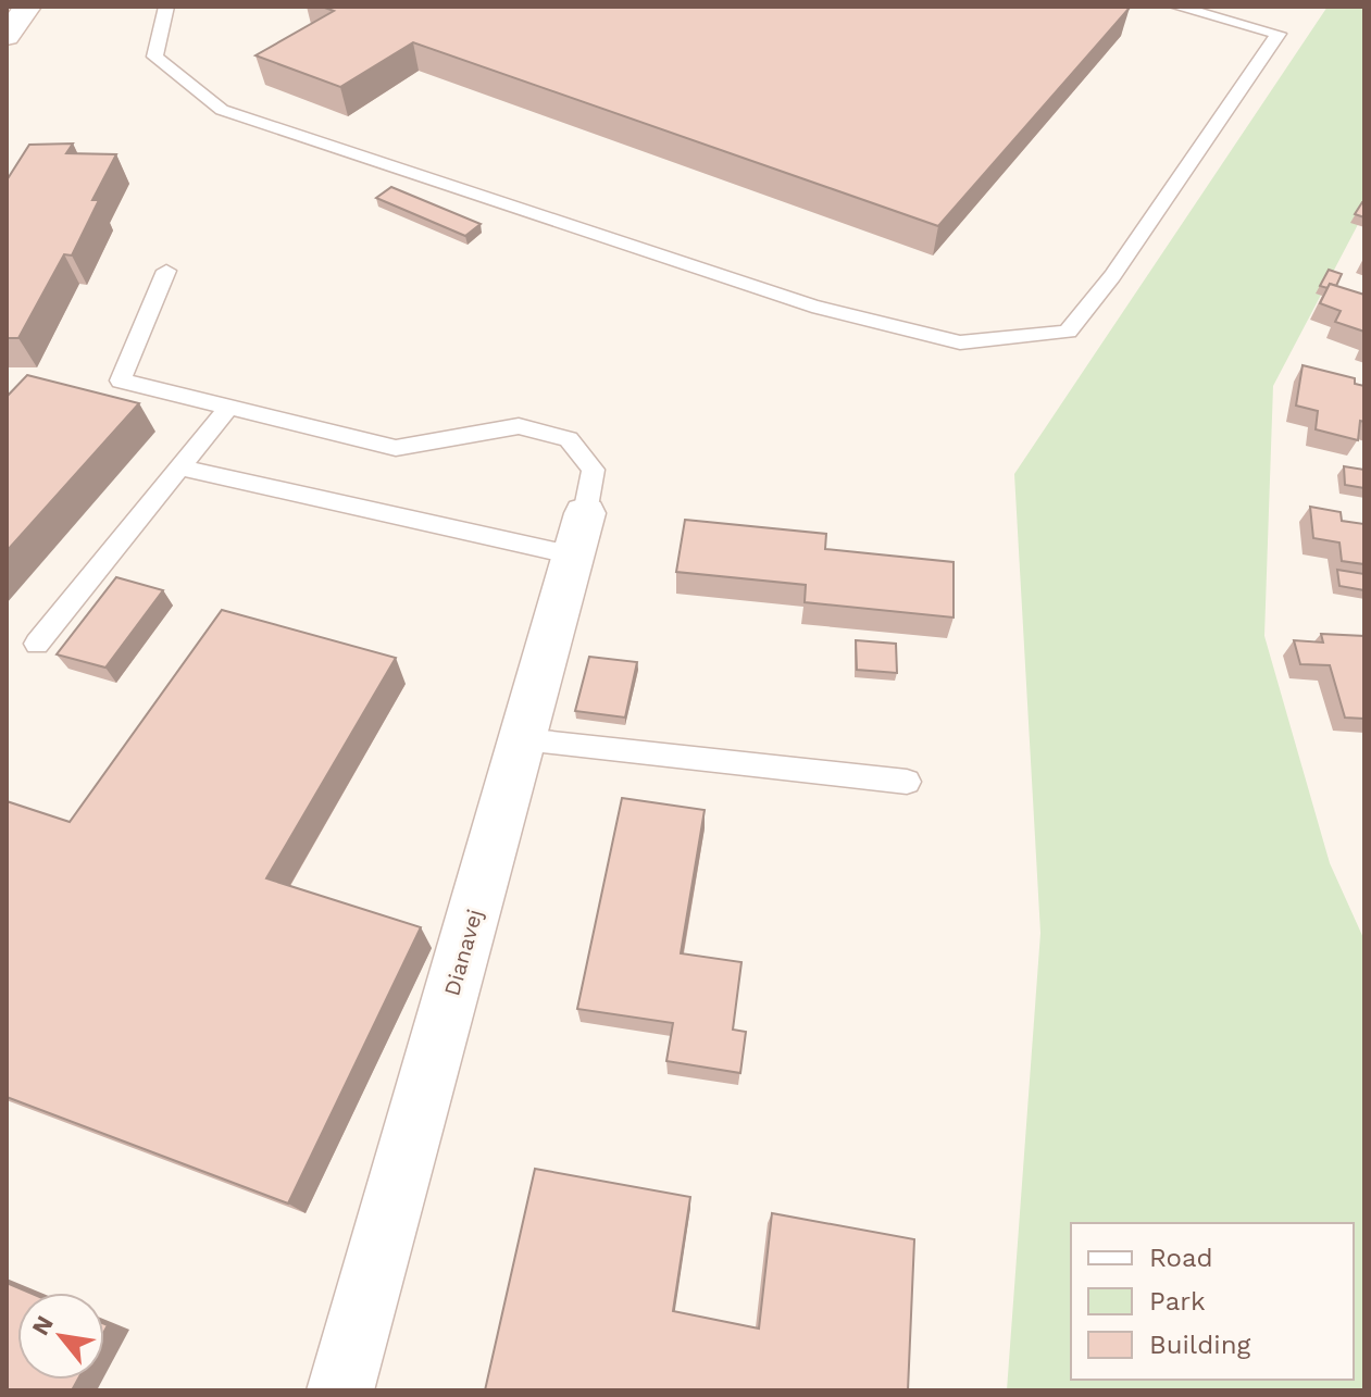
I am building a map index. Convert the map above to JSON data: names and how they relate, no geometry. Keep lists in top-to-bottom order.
{
  "streets": {
    "street": ["Dianavej"]
  },
  "legend": ["Road", "Park", "Building"],
  "north": "top left"
}
